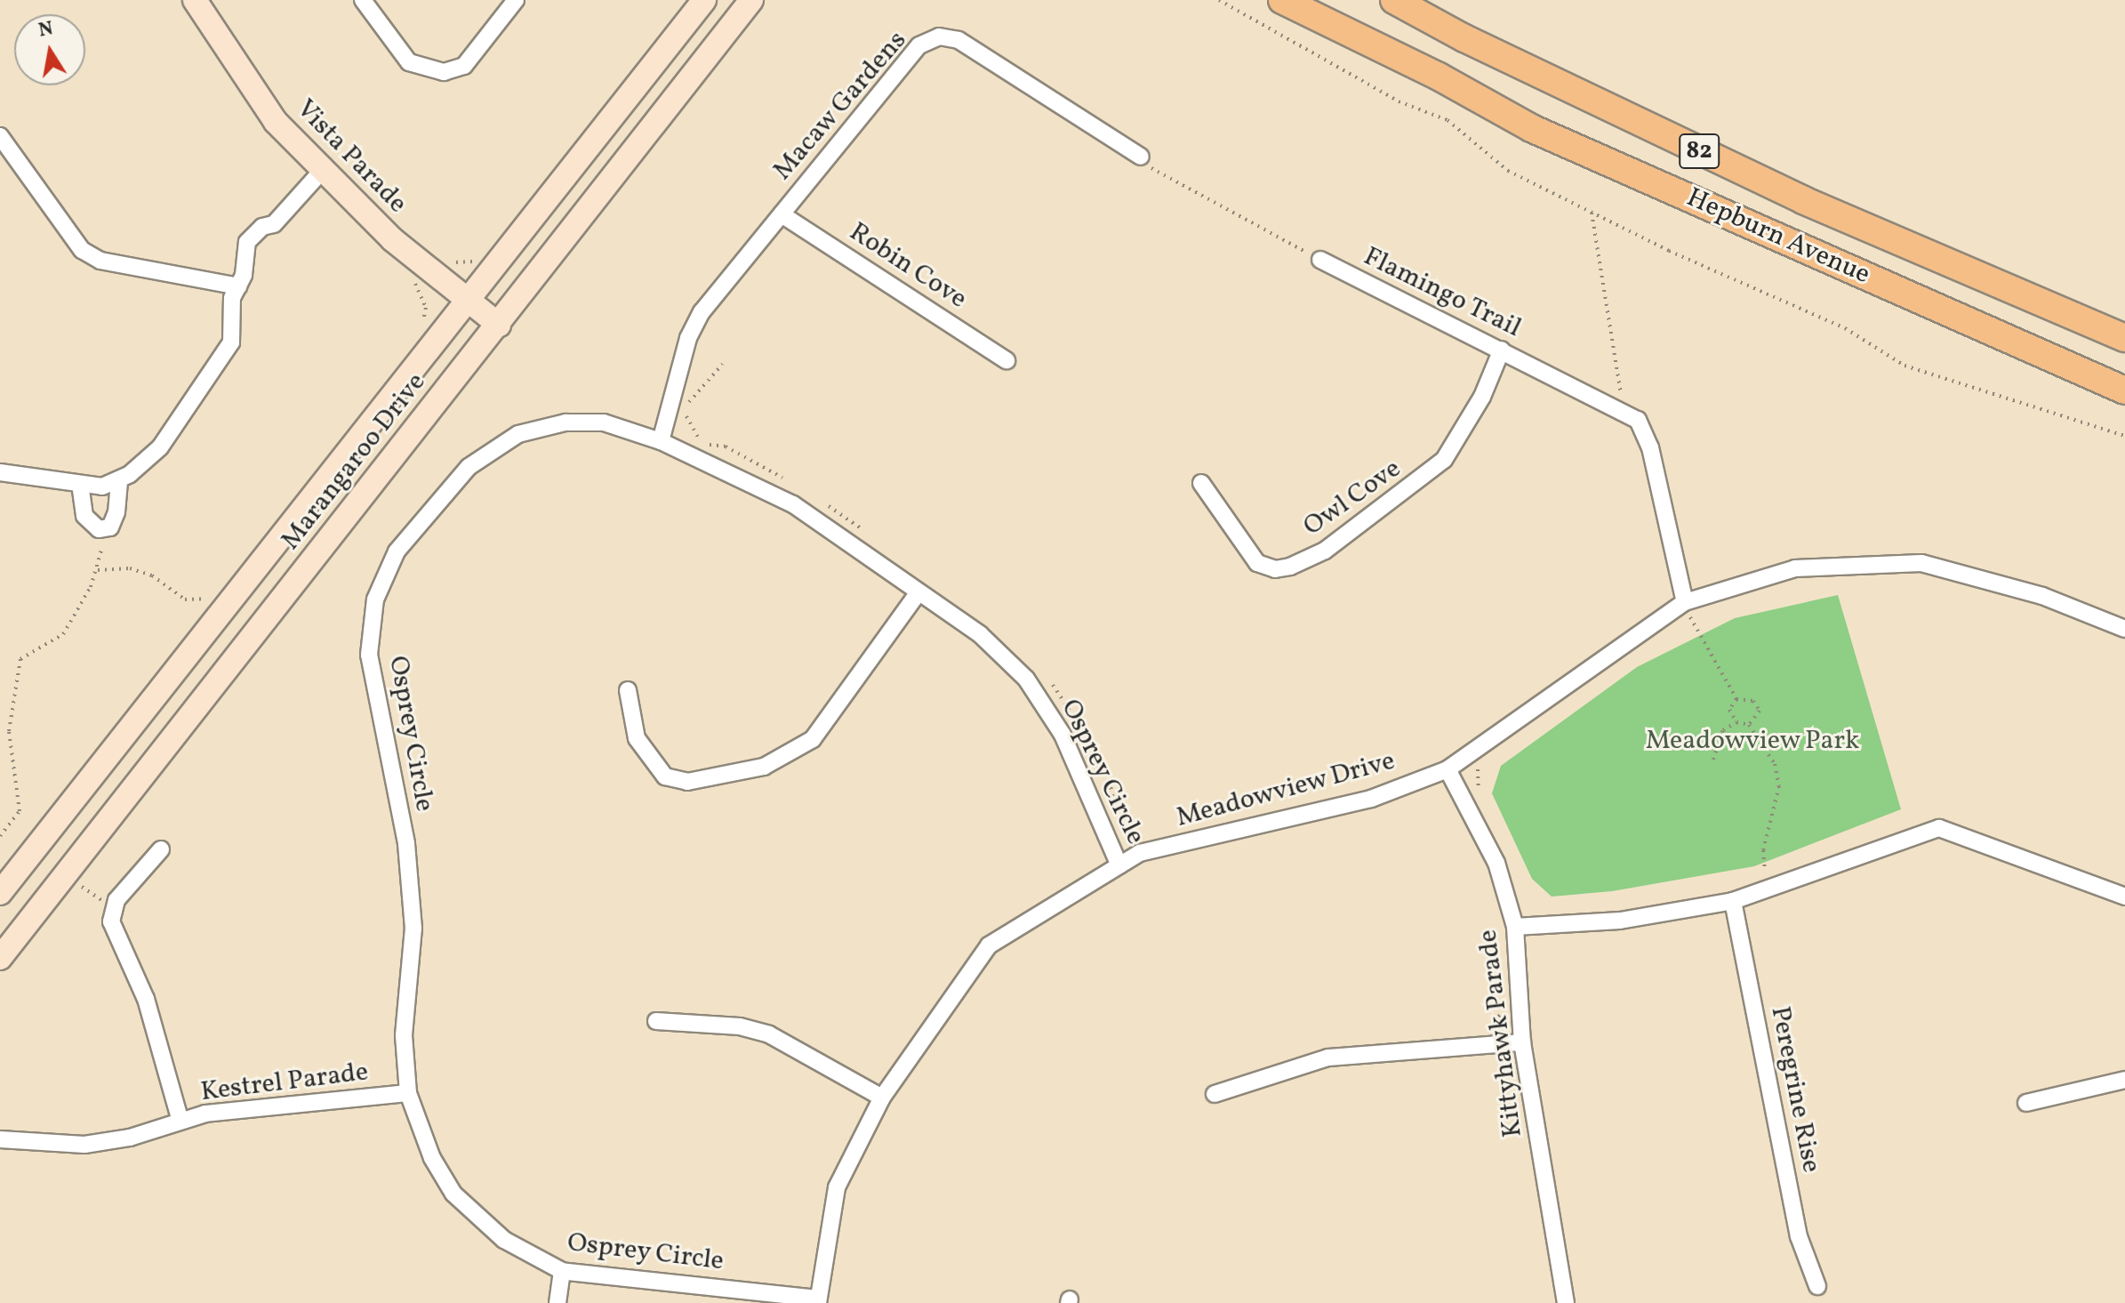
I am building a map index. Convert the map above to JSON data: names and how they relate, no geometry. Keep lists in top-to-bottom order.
{
  "streets": {
    "main road": [
      "82",
      "Vista Parade",
      "Hepburn Avenue",
      "Marangaroo Drive"
    ],
    "street": [
      "Macaw Gardens",
      "Robin Cove",
      "Flamingo Trail",
      "Owl Cove",
      "Osprey Circle",
      "Meadowview Drive",
      "Kittyhawk Parade",
      "Kestrel Parade",
      "Peregrine Rise"
    ]
  },
  "crossings": [
    ["Macaw Gardens", "Robin Cove"],
    ["Macaw Gardens", "Flamingo Trail"],
    ["Macaw Gardens", "Osprey Circle"],
    ["Vista Parade", "Marangaroo Drive"],
    ["Flamingo Trail", "Owl Cove"],
    ["Flamingo Trail", "Meadowview Drive"],
    ["Osprey Circle", "Meadowview Drive"],
    ["Osprey Circle", "Kestrel Parade"],
    ["Meadowview Drive", "Kittyhawk Parade"]
  ],
  "parks": ["Meadowview Park"],
  "north": "top"
}
